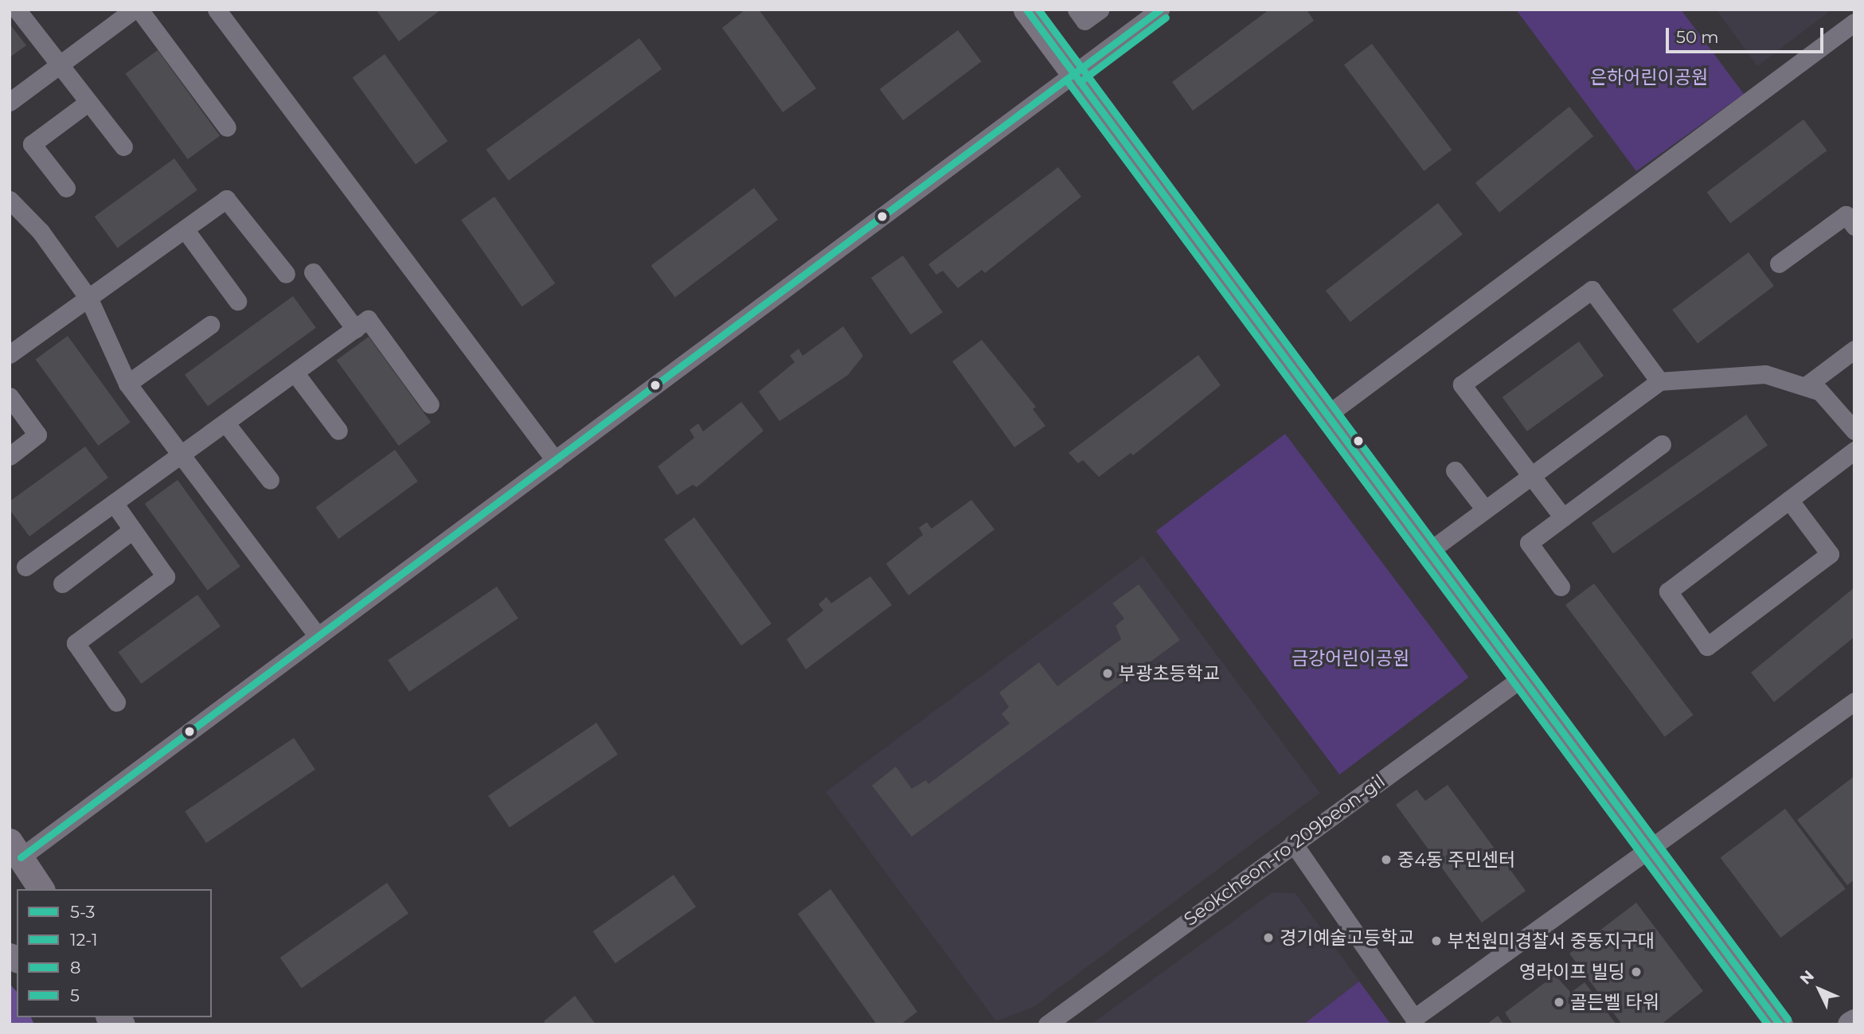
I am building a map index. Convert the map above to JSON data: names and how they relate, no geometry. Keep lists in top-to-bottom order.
{
  "streets": {
    "street": ["Seokcheon-ro 209beon-gil"]
  },
  "parks": ["은하어린이공원", "금강어린이공원"],
  "places": [
    "부광초등학교",
    "중4동 주민센터",
    "경기예술고등학교",
    "부천원미경찰서 중동지구대",
    "영라이프 빌딩",
    "골든벨 타워"
  ],
  "lines": [
    "transit line 5-3",
    "transit line 8",
    "transit line 5",
    "transit line 12-1"
  ],
  "legend": [
    "5-3",
    "12-1",
    "8",
    "5"
  ],
  "scale_bar": "50 m",
  "north": "top left"
}
